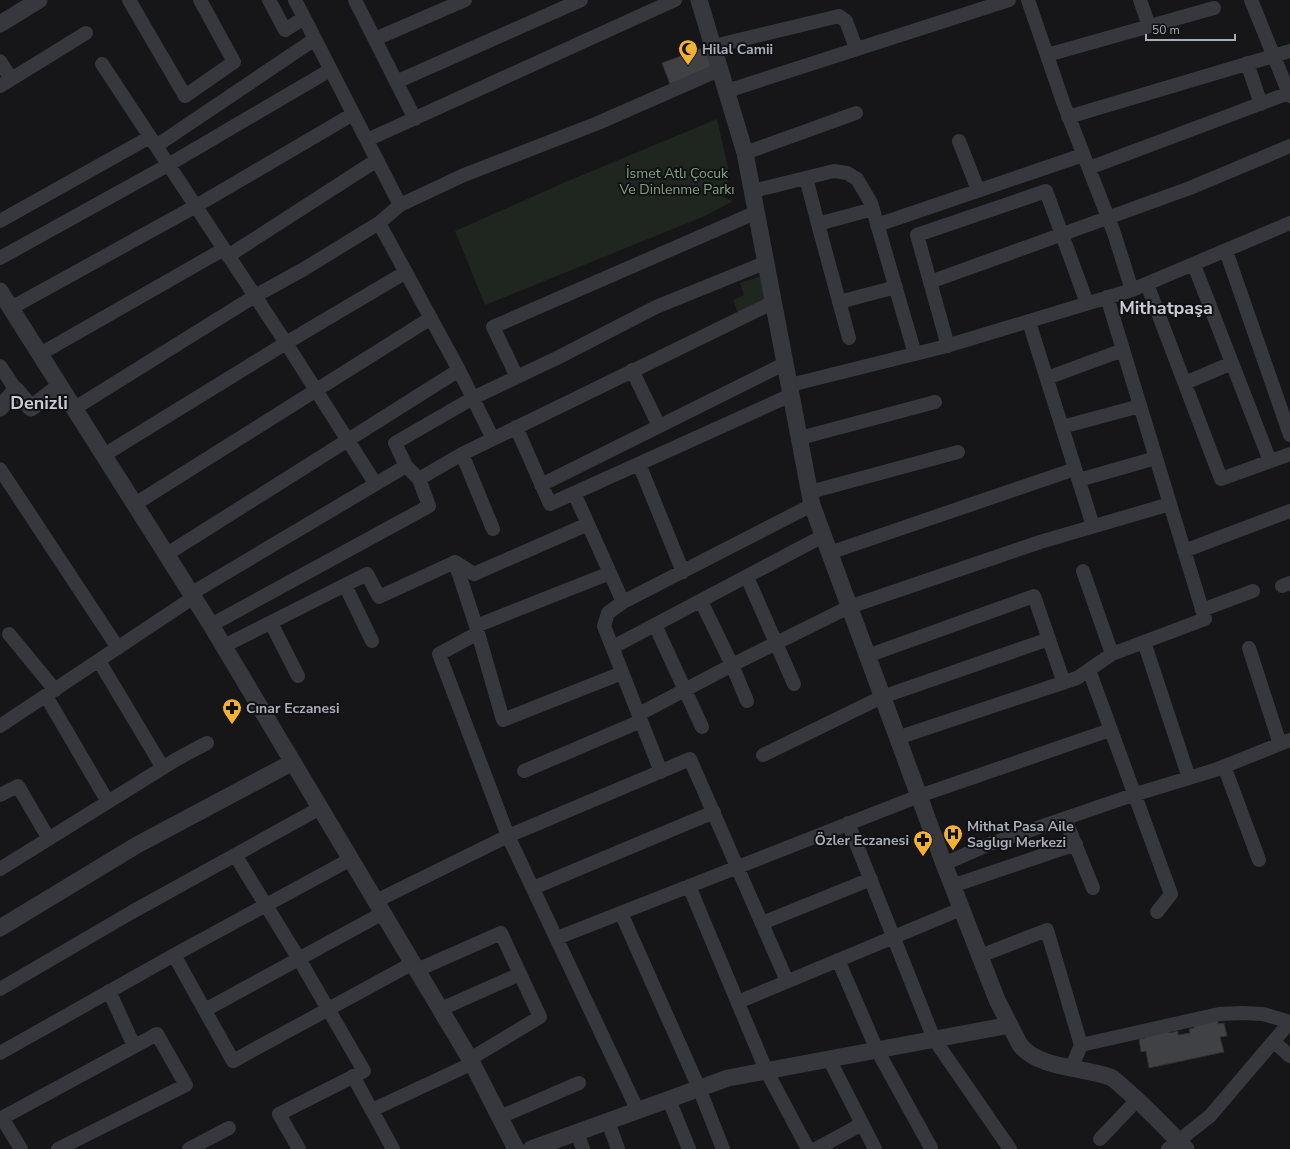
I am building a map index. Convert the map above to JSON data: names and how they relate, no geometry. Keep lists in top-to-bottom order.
{
  "districts": ["Mithatpaşa", "Denizli"],
  "parks": ["İsmet Atlı Çocuk Ve Dinlenme Parkı"],
  "places": {
    "mosque": ["Hilal Camii"],
    "pharmacy": ["Cınar Eczanesi", "Özler Eczanesi"],
    "hospital": ["Mithat Pasa Aile Saglıgı Merkezi"]
  },
  "scale_bar": "50 m"
}
